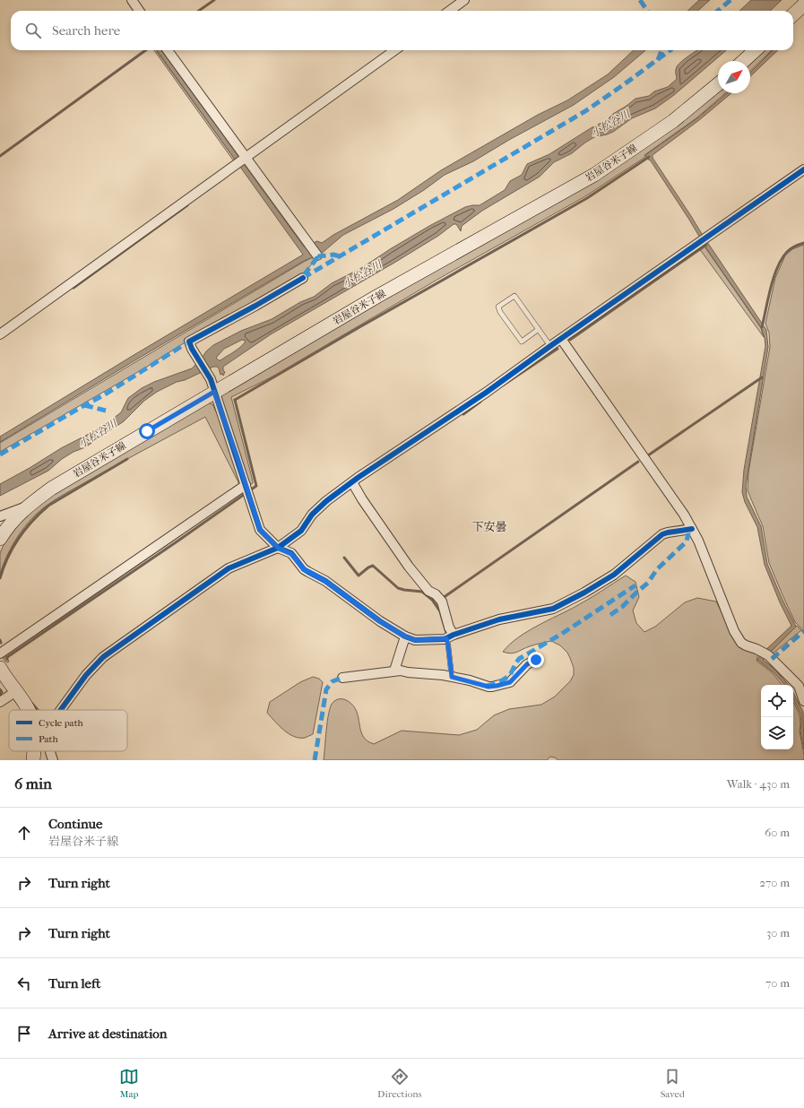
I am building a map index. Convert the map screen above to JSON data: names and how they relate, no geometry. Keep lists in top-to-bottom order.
{
  "streets": {
    "main road": ["岩屋谷米子線"]
  },
  "districts": ["下安曇"],
  "water": ["小松谷川"],
  "legend": ["Cycle path", "Path"],
  "north": "top right",
  "page": {
    "search": "Search here",
    "heading": ["6 min", "Walk · 430 m"],
    "list": [
      ["Continue", "岩屋谷米子線", "60 m"],
      ["Turn right", "270 m"],
      ["Turn right", "30 m"],
      ["Turn left", "70 m"],
      "Arrive at destination"
    ],
    "nav": ["Map", "Directions", "Saved"]
  }
}
